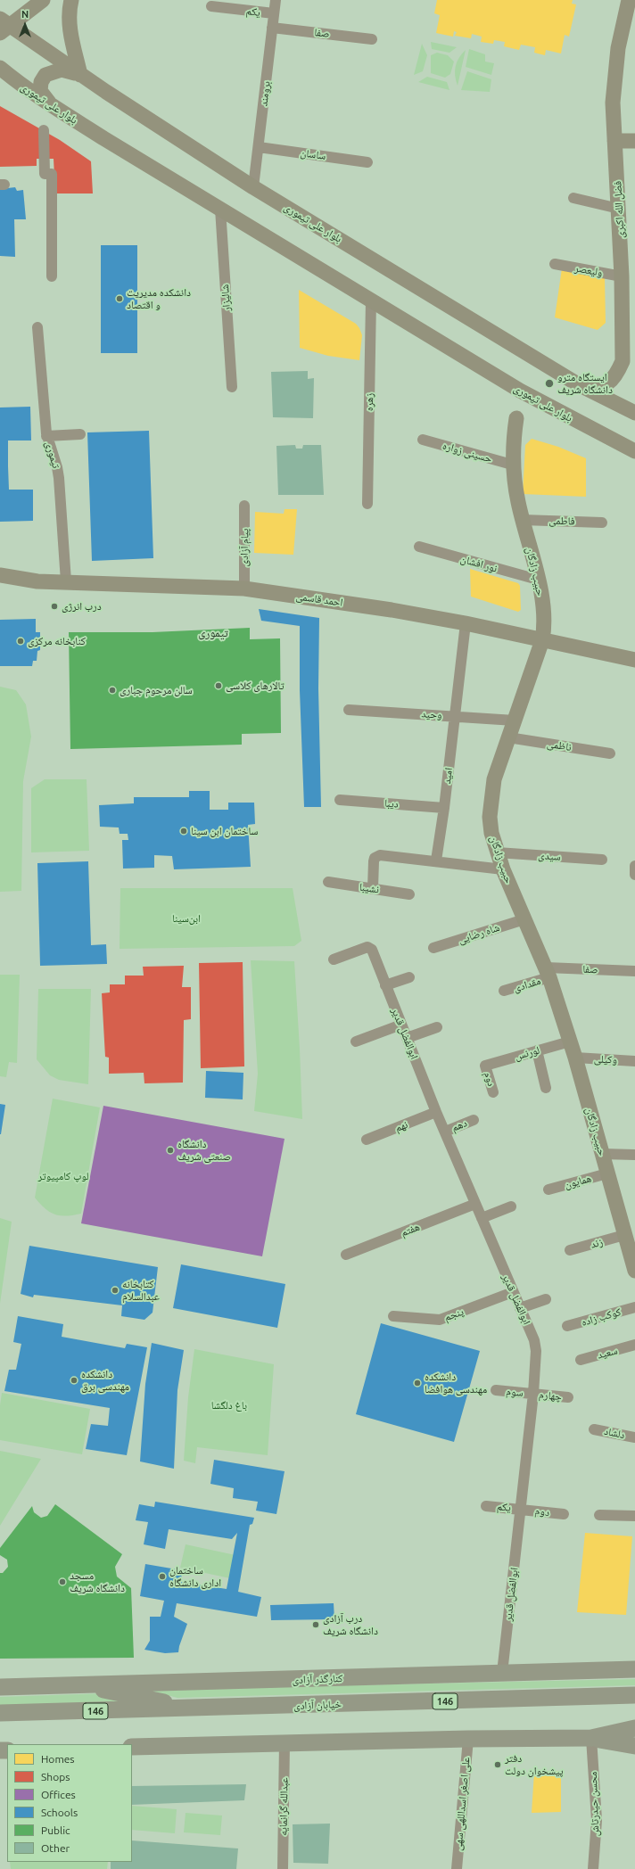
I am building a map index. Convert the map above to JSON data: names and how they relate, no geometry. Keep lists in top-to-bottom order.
{
  "streets": {
    "main road": ["کنارگذر آزادی", "146", "خیابان آزادی"],
    "street": [
      "یکم",
      "صفا",
      "برومند",
      "بلوار علی تیموری",
      "ساسان",
      "فضل الله اکبری",
      "ولیعصر",
      "شالیزار",
      "زهره",
      "حسینی زواره",
      "تیموری",
      "فاطمی",
      "پیام آزادی",
      "نور افشان",
      "حبیب زادگان",
      "احمد قاسمی",
      "وحید",
      "ناظمی",
      "امید",
      "دیبا",
      "سیدی",
      "نشیبا",
      "شاه رضایی",
      "مقدادی",
      "ابوالفضل قدیر",
      "لورنس",
      "وکیلی",
      "دوم",
      "دهم",
      "نهم",
      "همایون",
      "هفتم",
      "زند",
      "پنجم",
      "کوکب زاده",
      "سعید",
      "سوم",
      "چهارم",
      "دلشاد",
      "علی اصغر اسداللهی سهی",
      "محسن حیدرتاش",
      "عبدالله گرانمایه"
    ]
  },
  "crossings": [
    ["یکم", "برومند"],
    ["یکم", "ابوالفضل قدیر"],
    ["یکم", "دوم"],
    ["صفا", "برومند"],
    ["صفا", "حبیب زادگان"],
    ["صفا", "مقدادی"],
    ["برومند", "بلوار علی تیموری"],
    ["برومند", "ساسان"],
    ["بلوار علی تیموری", "فضل الله اکبری"],
    ["بلوار علی تیموری", "شالیزار"],
    ["بلوار علی تیموری", "زهره"],
    ["فضل الله اکبری", "ولیعصر"],
    ["حسینی زواره", "حبیب زادگان"],
    ["تیموری", "احمد قاسمی"],
    ["فاطمی", "حبیب زادگان"],
    ["پیام آزادی", "احمد قاسمی"],
    ["نور افشان", "حبیب زادگان"],
    ["حبیب زادگان", "احمد قاسمی"],
    ["حبیب زادگان", "وحید"],
    ["حبیب زادگان", "ناظمی"],
    ["حبیب زادگان", "سیدی"],
    ["حبیب زادگان", "شاه رضایی"],
    ["حبیب زادگان", "مقدادی"],
    ["حبیب زادگان", "لورنس"],
    ["حبیب زادگان", "وکیلی"],
    ["حبیب زادگان", "همایون"],
    ["حبیب زادگان", "زند"],
    ["احمد قاسمی", "امید"],
    ["وحید", "امید"],
    ["امید", "دیبا"],
    ["ابوالفضل قدیر", "دوم"],
    ["ابوالفضل قدیر", "دهم"],
    ["ابوالفضل قدیر", "نهم"],
    ["ابوالفضل قدیر", "هفتم"],
    ["ابوالفضل قدیر", "پنجم"],
    ["ابوالفضل قدیر", "سوم"],
    ["ابوالفضل قدیر", "چهارم"],
    ["ابوالفضل قدیر", "کنارگذر آزادی"],
    ["لورنس", "دوم"],
    ["سوم", "چهارم"]
  ],
  "districts": ["تیموری"],
  "parks": ["ابن‌سینا", "لوپ کامپیوتر", "باغ دلگشا"],
  "places": [
    "دانشکده مدیریت و اقتصاد",
    "ایستگاه مترو دانشگاه شریف",
    "درب انرژی",
    "کنابخانه مرکزی",
    "تالارهای کلاسی",
    "سالن مرحوم جباری",
    "ساختمان ابن سینا",
    "دانشگاه صنعتی شریف",
    "کتابخانه عبدالسلام",
    "دانشکده مهندسی برق",
    "دانشکده مهندسی هوافضا",
    "ساختمان اداری دانشگاه",
    "مسجد دانشگاه شریف",
    "درب آزادی دانشگاه شریف",
    "دفتر پیشخوان دولت"
  ],
  "legend": [
    "Homes",
    "Shops",
    "Offices",
    "Schools",
    "Public",
    "Other"
  ],
  "north": "top"
}
